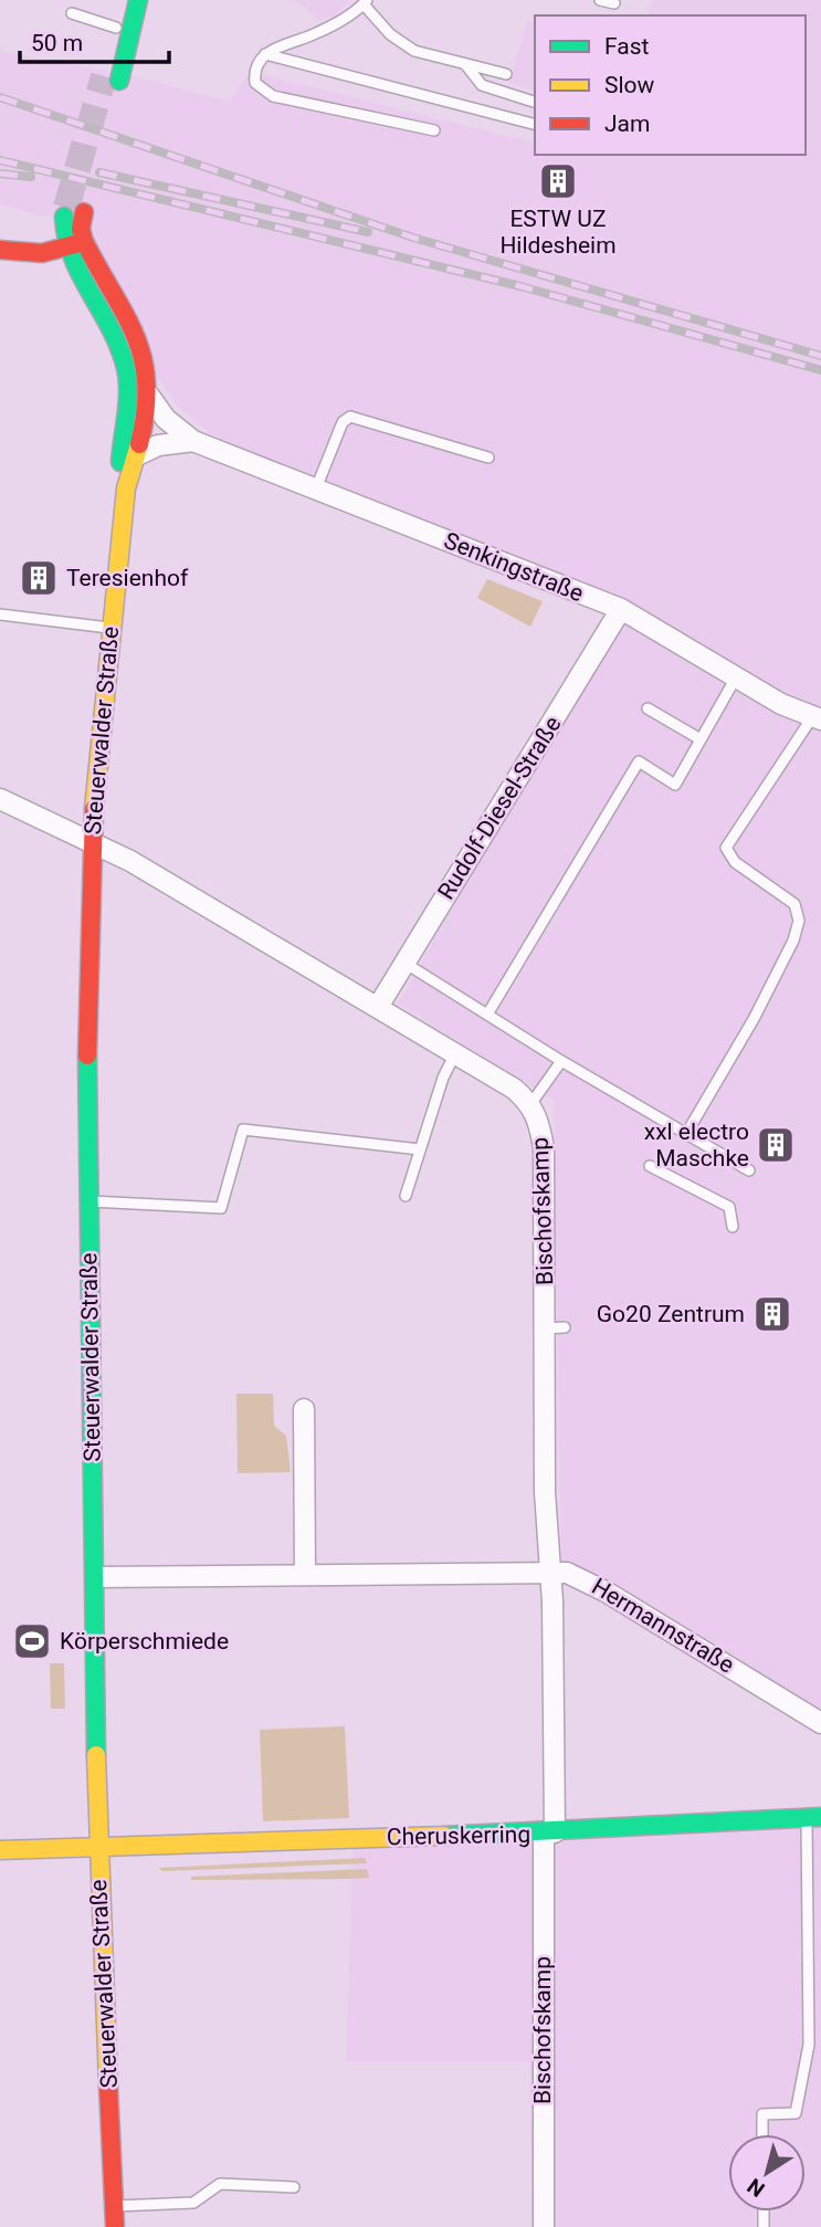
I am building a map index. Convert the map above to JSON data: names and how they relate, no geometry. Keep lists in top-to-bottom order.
{
  "streets": {
    "street": [
      "Senkingstraße",
      "Steuerwalder Straße",
      "Rudolf-Diesel-Straße",
      "Bischofskamp",
      "Hermannstraße",
      "Cheruskerring"
    ]
  },
  "crossings": [
    ["Senkingstraße", "Steuerwalder Straße"],
    ["Senkingstraße", "Rudolf-Diesel-Straße"],
    ["Steuerwalder Straße", "Bischofskamp"],
    ["Steuerwalder Straße", "Hermannstraße"],
    ["Steuerwalder Straße", "Cheruskerring"],
    ["Rudolf-Diesel-Straße", "Bischofskamp"],
    ["Bischofskamp", "Hermannstraße"],
    ["Bischofskamp", "Cheruskerring"]
  ],
  "places": {
    "building": [
      "ESTW UZ Hildesheim",
      "Teresienhof",
      "xxl electro Maschke",
      "Go20 Zentrum"
    ],
    "sports": ["Körperschmiede"]
  },
  "legend": ["Fast", "Slow", "Jam"],
  "scale_bar": "50 m",
  "north": "bottom left"
}
